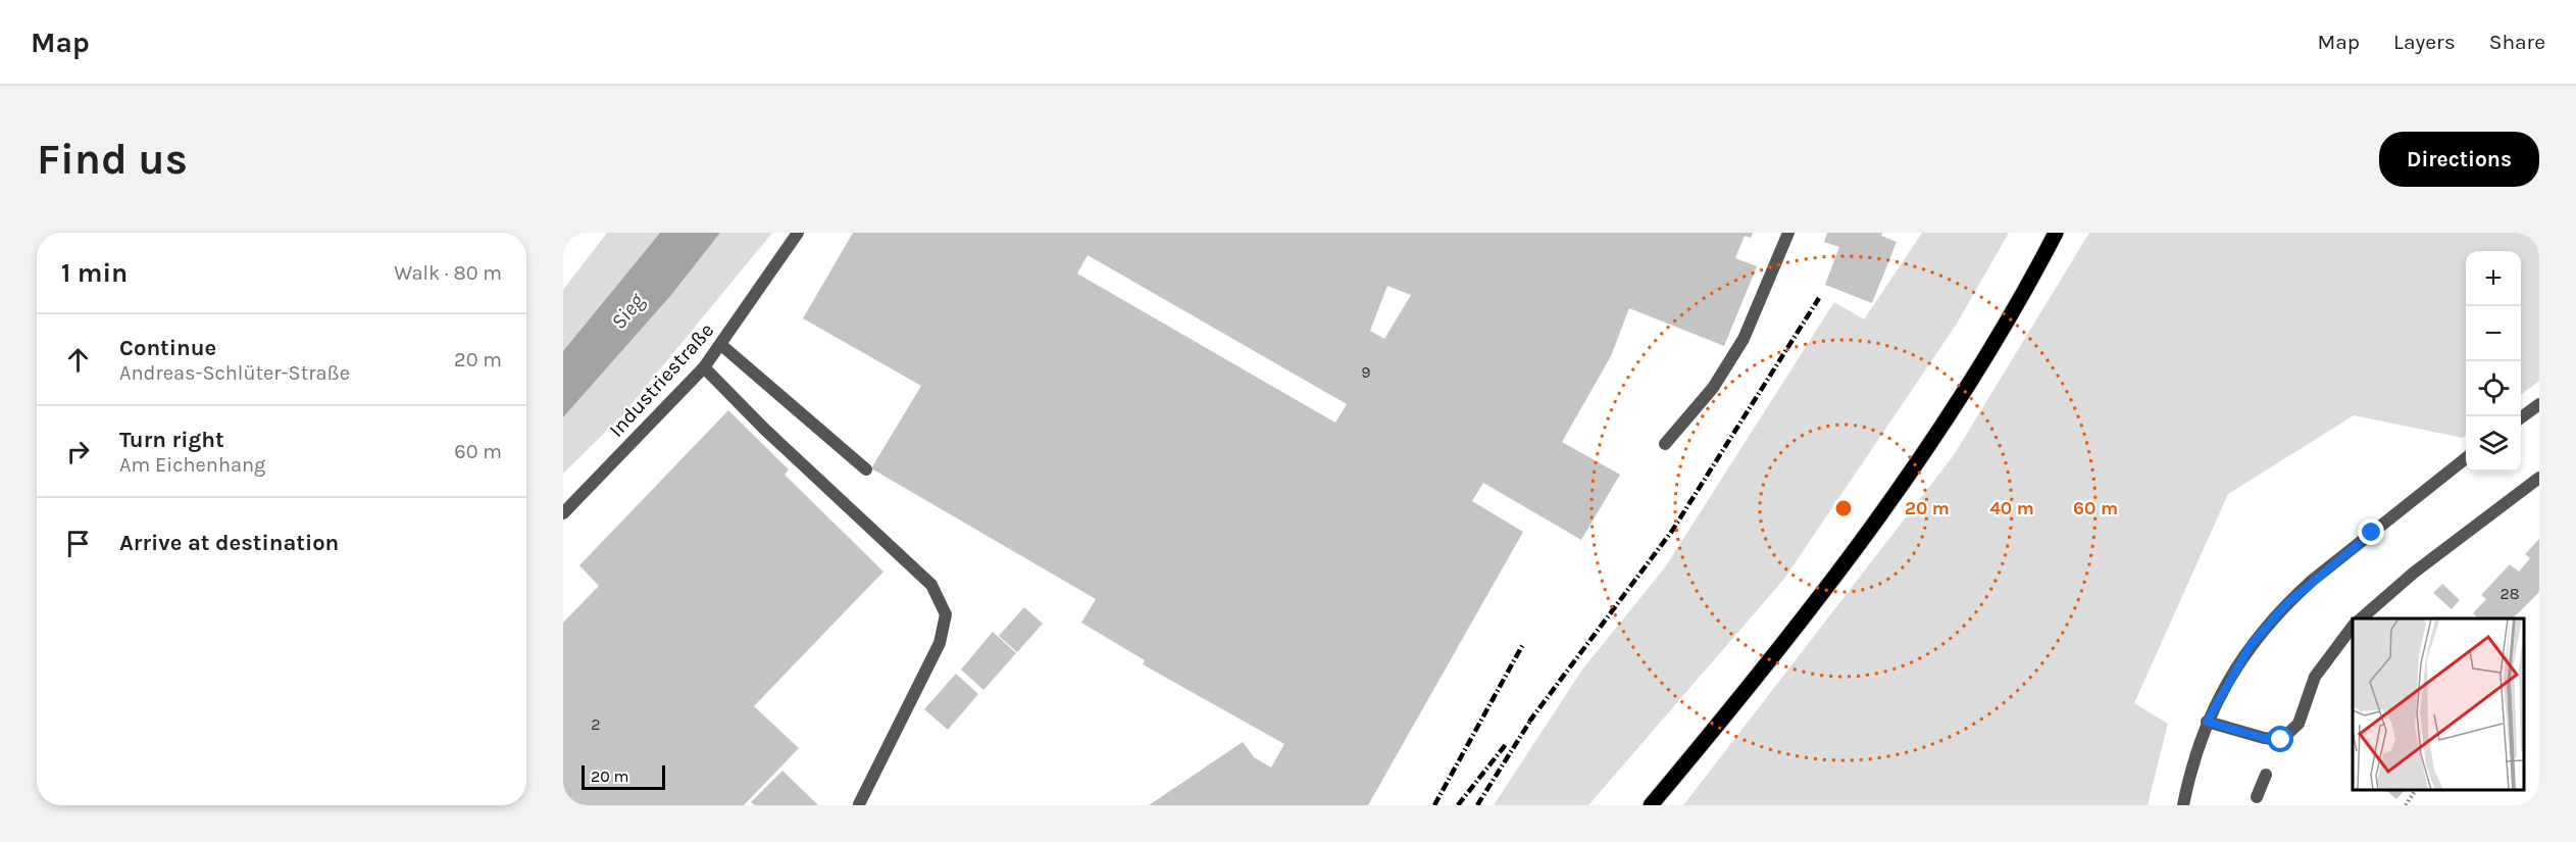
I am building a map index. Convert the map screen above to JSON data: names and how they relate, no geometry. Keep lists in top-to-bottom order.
{
  "streets": {
    "street": ["Industriestraße"]
  },
  "water": ["Sieg"],
  "house_numbers": ["9", "28", "2"],
  "scale_bar": "20 m",
  "page": {
    "header": "Map",
    "nav": ["Map", "Layers", "Share"],
    "buttons": "Directions",
    "title": "Find us",
    "heading": ["1 min", "Walk · 80 m"],
    "map_buttons": ["+", "−"],
    "list": [
      ["Continue", "Andreas-Schlüter-Straße", "20 m"],
      ["Turn right", "Am Eichenhang", "60 m"],
      "Arrive at destination"
    ],
    "scale": "20 m"
  },
  "rings": ["20 m", "40 m", "60 m"]
}
